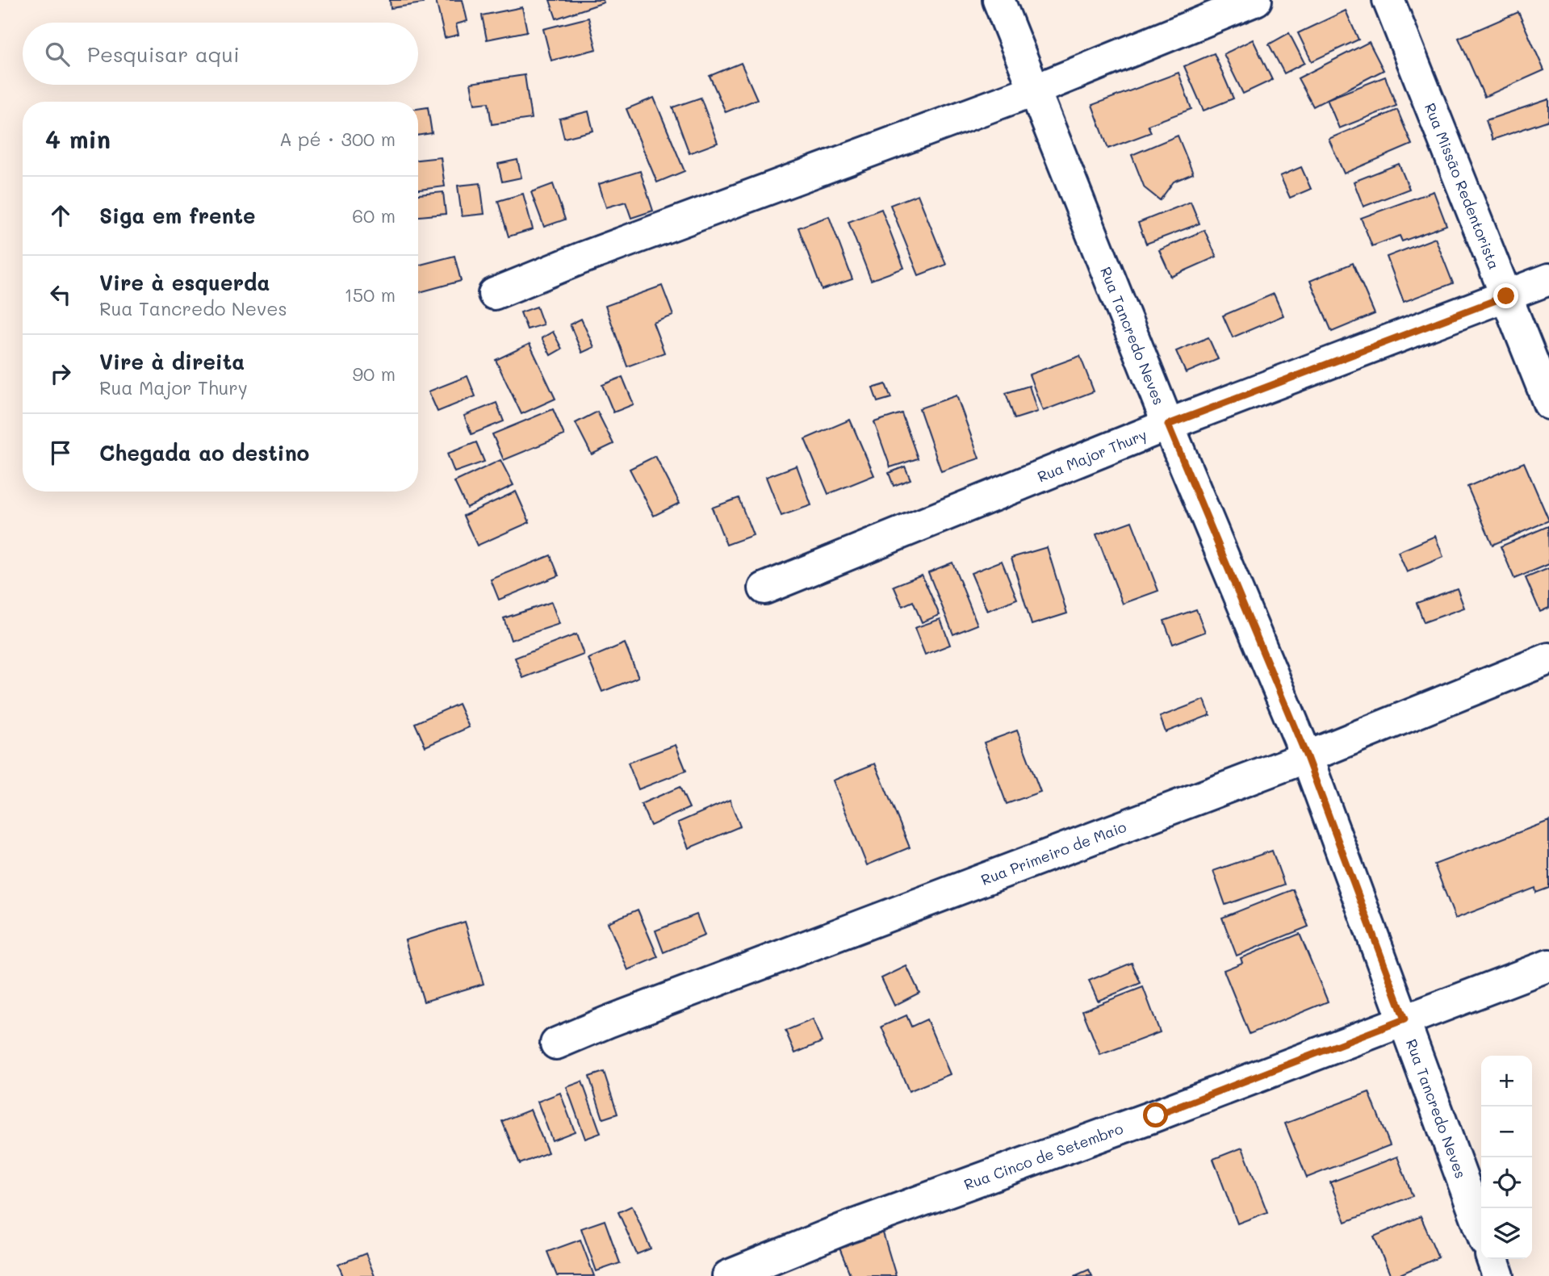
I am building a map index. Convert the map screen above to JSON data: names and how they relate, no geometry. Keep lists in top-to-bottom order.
{
  "streets": {
    "street": [
      "Rua Missão Redentorista",
      "Rua Tancredo Neves",
      "Rua Major Thury",
      "Rua Primeiro de Maio",
      "Rua Cinco de Setembro"
    ]
  },
  "crossings": [
    ["Rua Missão Redentorista", "Rua Major Thury"],
    ["Rua Tancredo Neves", "Rua Major Thury"],
    ["Rua Tancredo Neves", "Rua Primeiro de Maio"],
    ["Rua Tancredo Neves", "Rua Cinco de Setembro"]
  ],
  "page": {
    "search": "Pesquisar aqui",
    "heading": ["4 min", "A pé · 300 m"],
    "list": [
      ["Siga em frente", "60 m"],
      ["Vire à esquerda", "Rua Tancredo Neves", "150 m"],
      ["Vire à direita", "Rua Major Thury", "90 m"],
      "Chegada ao destino"
    ],
    "map_buttons": ["+", "−"]
  }
}
